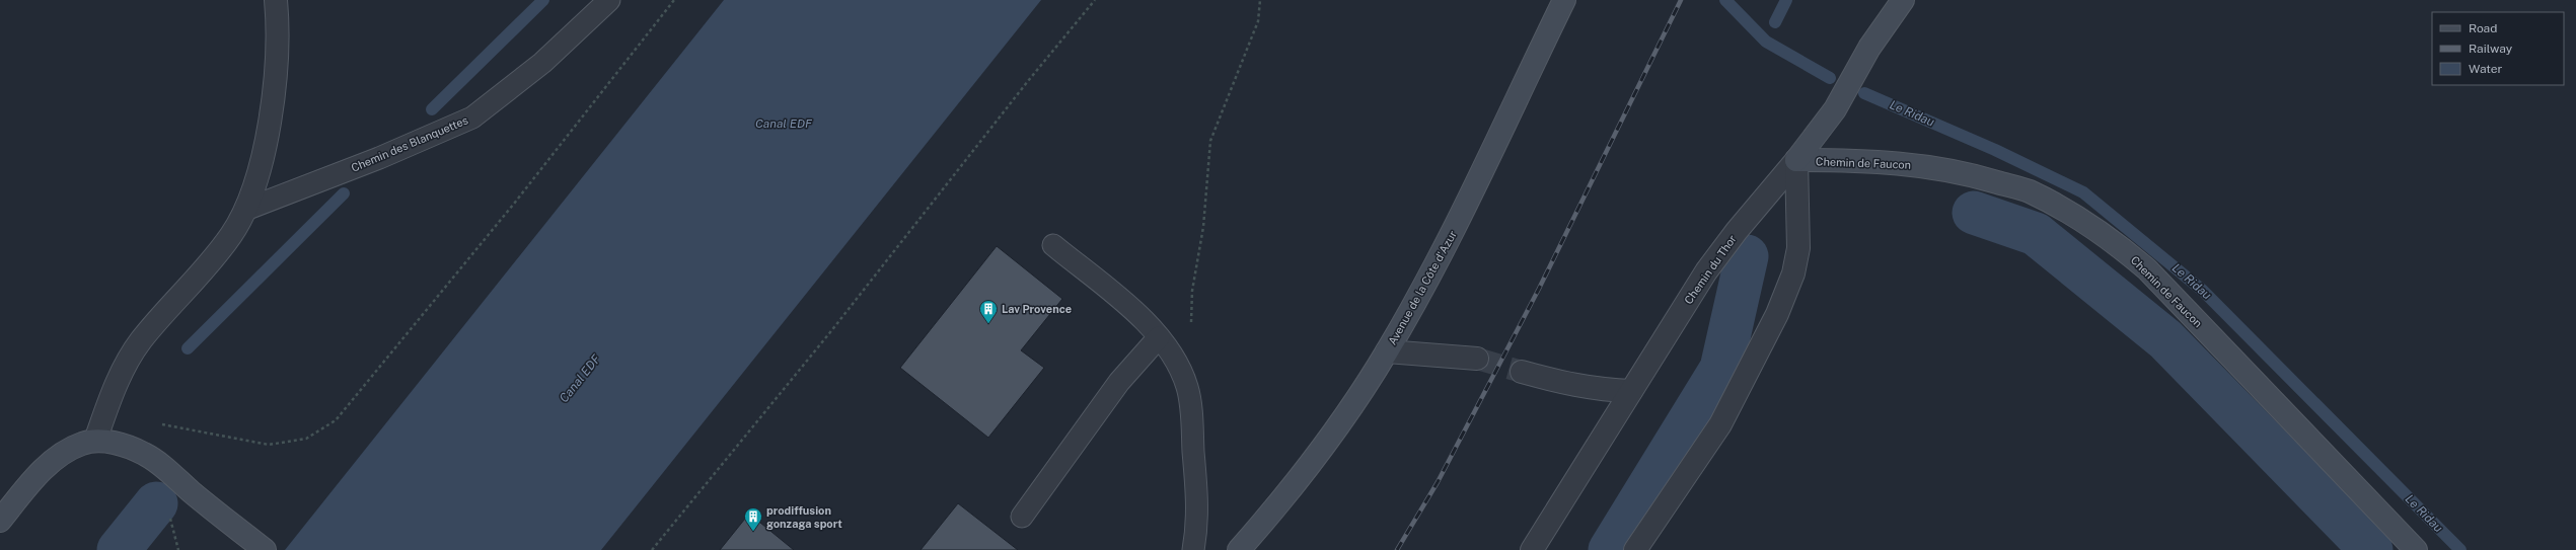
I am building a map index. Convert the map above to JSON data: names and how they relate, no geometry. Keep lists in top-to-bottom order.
{
  "streets": {
    "street": ["Chemin de Faucon", "Chemin du Thor", "Avenue de la Côte d'Azur"],
    "lane": ["Chemin des Blanquettes"]
  },
  "crossings": [
    ["Chemin de Faucon", "Chemin du Thor"]
  ],
  "water": ["Le Ridau", "Canal EDF"],
  "places": {
    "building": ["Lav Provence", "prodiffusion gonzaga sport"]
  },
  "legend": ["Road", "Railway", "Water"]
}
